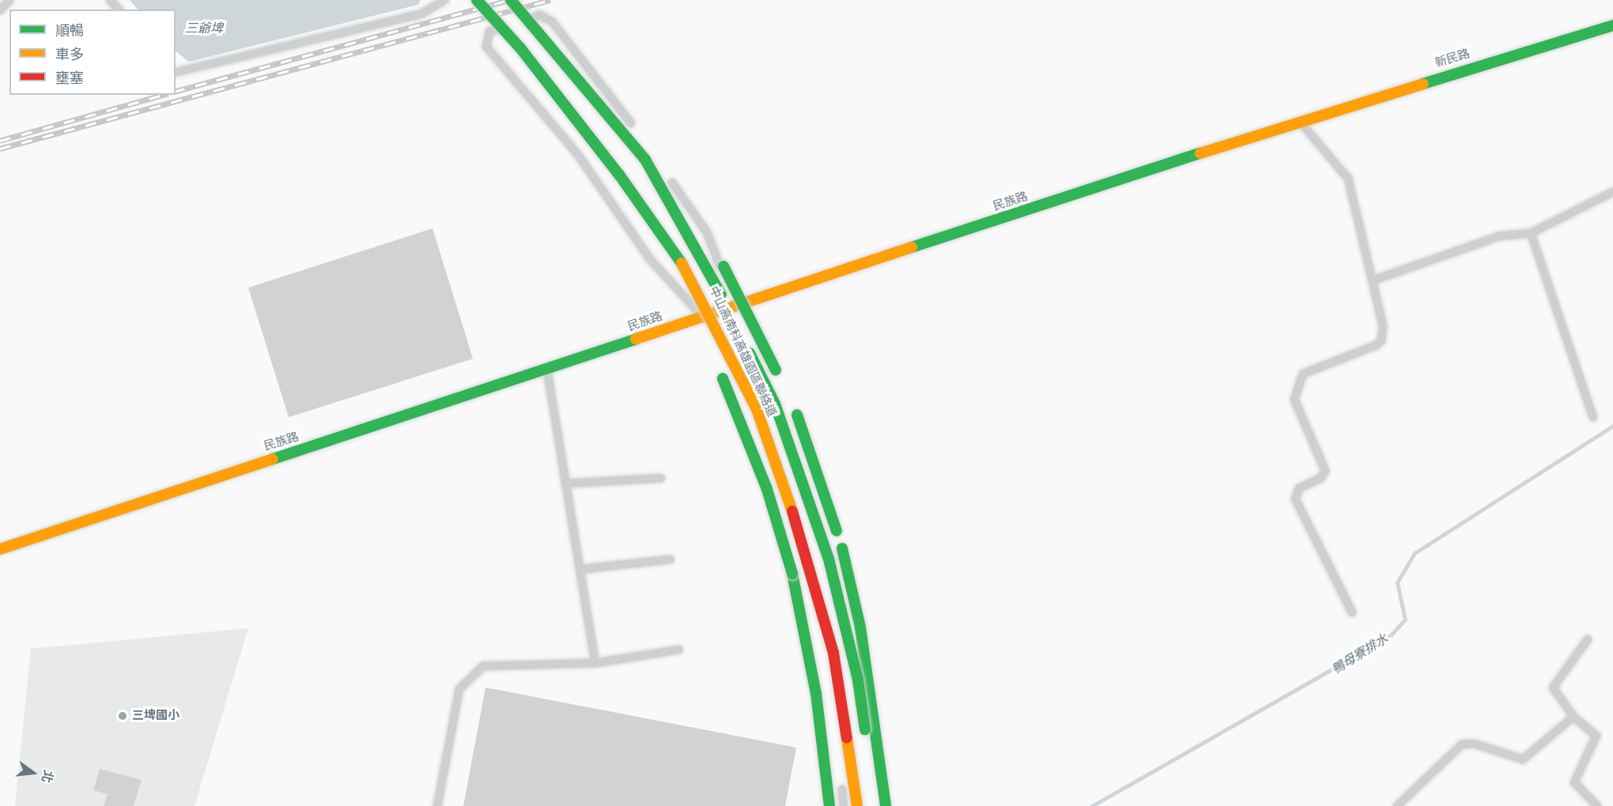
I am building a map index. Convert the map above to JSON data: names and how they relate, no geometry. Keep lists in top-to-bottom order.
{
  "streets": {
    "main road": ["新民路", "民族路", "中山高南科高雄園區聯絡道"]
  },
  "crossings": [
    ["新民路", "民族路"]
  ],
  "water": ["三爺埤", "鴨母寮排水"],
  "places": ["三埤國小"],
  "legend": ["順暢", "車多", "壅塞"],
  "north": "right"
}
